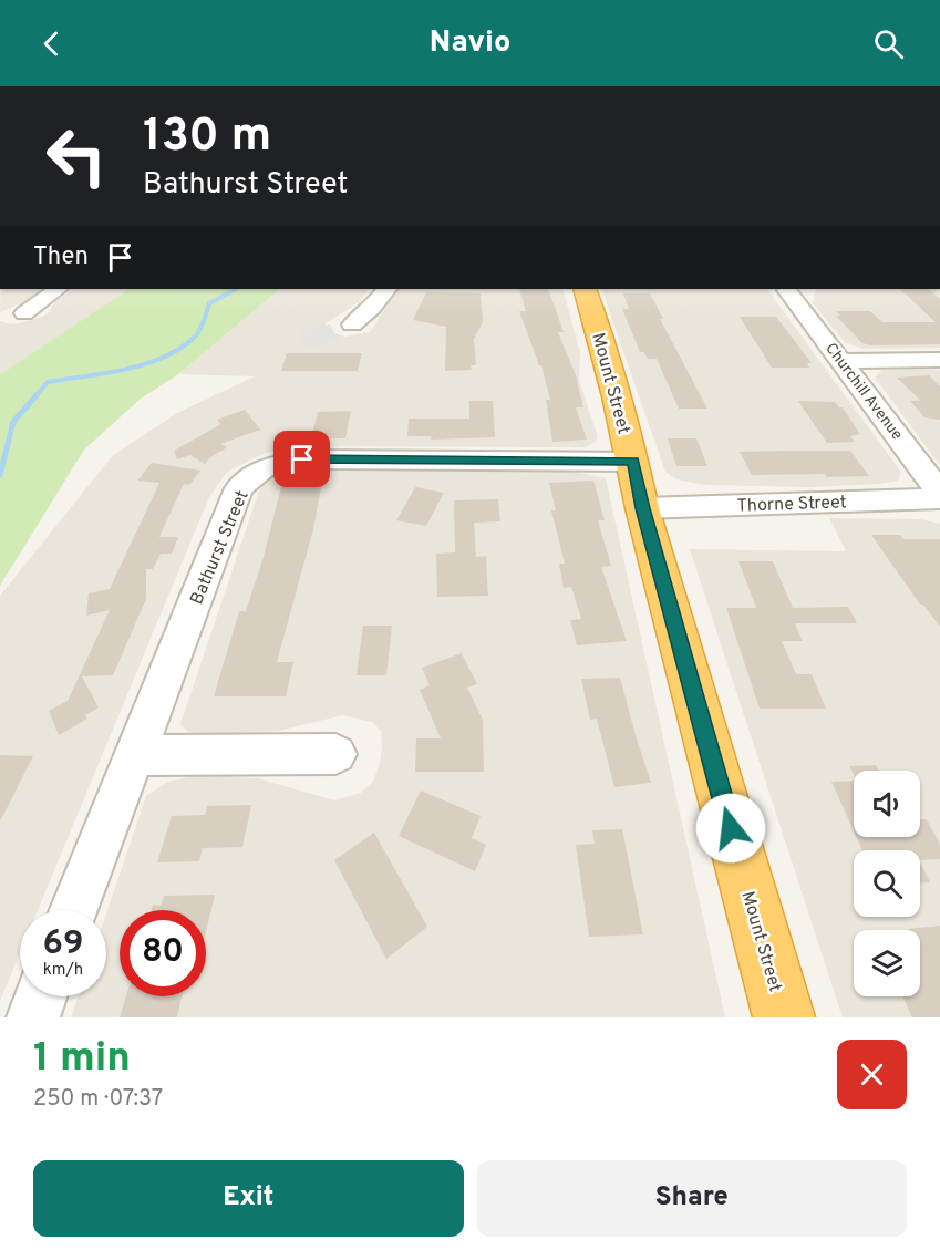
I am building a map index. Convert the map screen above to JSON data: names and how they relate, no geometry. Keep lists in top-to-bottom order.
{
  "streets": {
    "highway": ["Mount Street"],
    "street": ["Churchill Avenue", "Thorne Street", "Bathurst Street"]
  },
  "crossings": [
    ["Mount Street", "Thorne Street"],
    ["Mount Street", "Bathurst Street"]
  ],
  "page": {
    "header": "Navio",
    "turn": ["130 m", "Bathurst Street"],
    "then": "Then",
    "speed": "69 km/h",
    "limit": "80",
    "heading": ["1 min", "250 m · 07:37"],
    "buttons": ["Exit", "Share"]
  }
}
